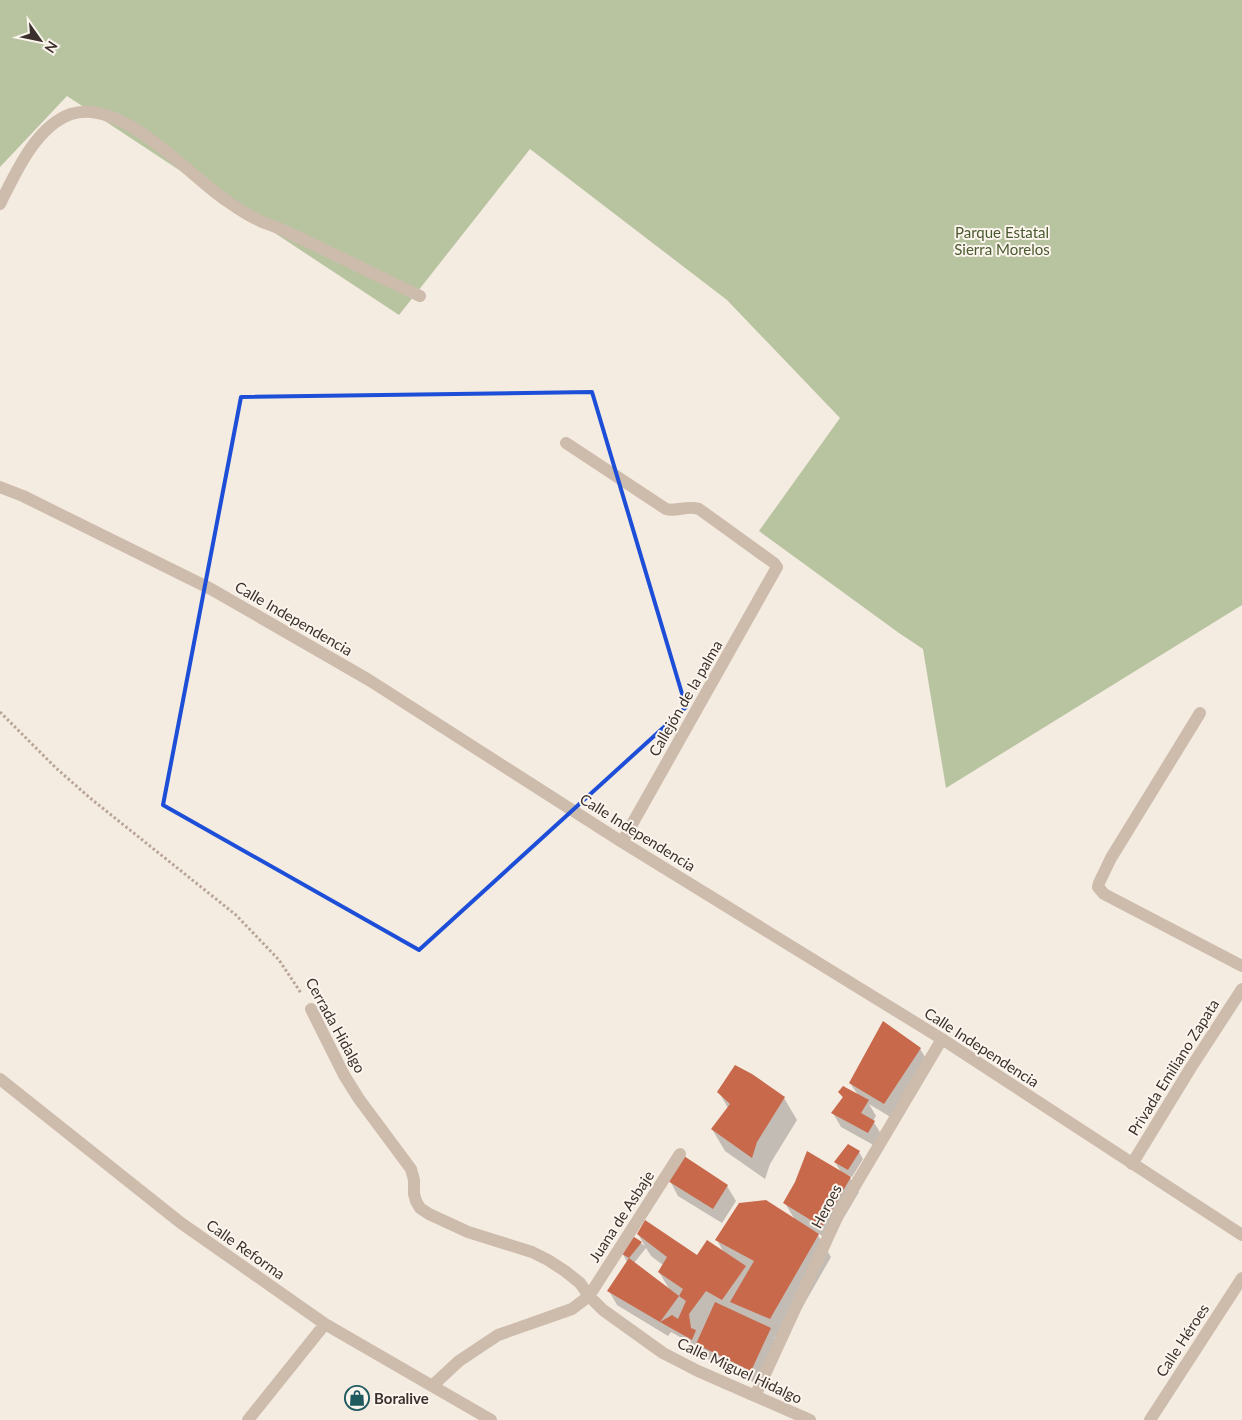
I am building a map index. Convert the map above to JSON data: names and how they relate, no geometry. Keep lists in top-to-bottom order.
{
  "streets": {
    "street": [
      "Calle Independencia",
      "Callejón de la palma",
      "Cerrada Hidalgo",
      "Privada Emiliano Zapata",
      "Heroes",
      "Juana de Asbaje",
      "Calle Reforma",
      "Calle Héroes",
      "Calle Miguel Hidalgo"
    ]
  },
  "crossings": [
    ["Calle Independencia", "Callejón de la palma"],
    ["Calle Independencia", "Privada Emiliano Zapata"],
    ["Calle Independencia", "Heroes"],
    ["Cerrada Hidalgo", "Juana de Asbaje"],
    ["Cerrada Hidalgo", "Calle Miguel Hidalgo"],
    ["Heroes", "Calle Miguel Hidalgo"],
    ["Juana de Asbaje", "Calle Miguel Hidalgo"]
  ],
  "parks": ["Parque Estatal Sierra Morelos"],
  "places": {
    "shop": ["Boralive"]
  },
  "north": "bottom right"
}
